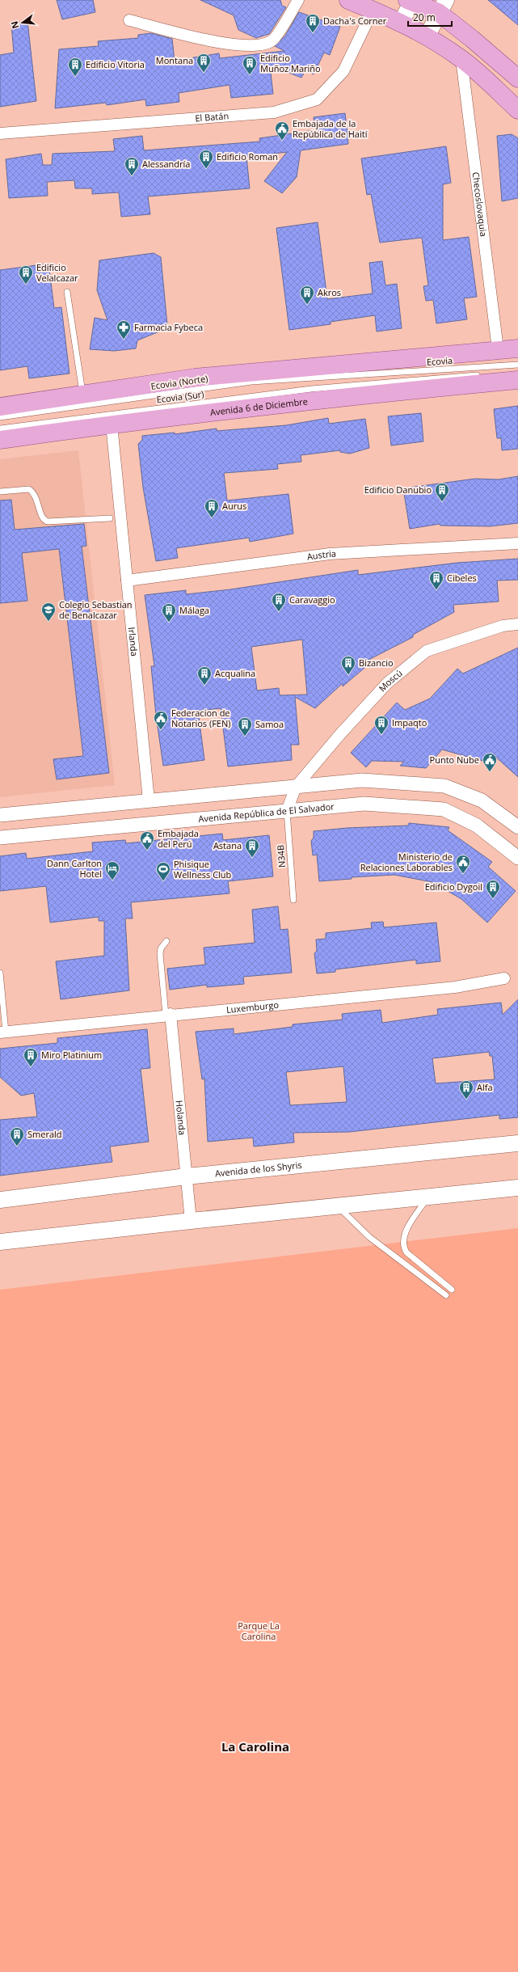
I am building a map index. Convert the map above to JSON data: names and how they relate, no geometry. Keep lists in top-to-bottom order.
{
  "streets": {
    "main road": ["Avenida 6 de Diciembre", "Avenida de los Shyris"],
    "street": [
      "El Batán",
      "Checoslovaquia",
      "Austria",
      "Irlanda",
      "Moscú",
      "Avenida República de El Salvador",
      "Luxemburgo",
      "Holanda"
    ],
    "lane": [
      "Ecovia",
      "Ecovia (Norte)",
      "Ecovia (Sur)",
      "N34B"
    ]
  },
  "crossings": [
    ["Ecovia", "Ecovia (Norte)"],
    ["Ecovia", "Ecovia (Sur)"],
    ["Avenida 6 de Diciembre", "Irlanda"],
    ["Austria", "Irlanda"],
    ["Avenida República de El Salvador", "N34B"],
    ["Luxemburgo", "Holanda"],
    ["Holanda", "Avenida de los Shyris"]
  ],
  "districts": ["La Carolina"],
  "parks": ["Parque La Carolina"],
  "places": {
    "building": [
      "Dacha's Corner",
      "Montana",
      "Edificio Muñoz Mariño",
      "Edificio Vitoria",
      "Edificio Roman",
      "Alessandría",
      "Edificio Velalcazar",
      "Akros",
      "Edificio Danubio",
      "Aurus",
      "Cibeles",
      "Caravaggio",
      "Málaga",
      "Bizancio",
      "Acqualina",
      "Impaqto",
      "Samoa",
      "Astana",
      "Edificio Dygoil",
      "Miro Platinium",
      "Alfa",
      "Smerald"
    ],
    "public building": [
      "Embajada de la República de Haití",
      "Federacion de Notarios (FEN)",
      "Punto Nube",
      "Embajada del Perú",
      "Ministerio de Relaciones Laborables"
    ],
    "pharmacy": ["Farmacia Fybeca"],
    "school or university": ["Colegio Sebastian de Benalcazar"],
    "hotel": ["Dann Carlton Hotel"],
    "sports": ["Phisique Wellness Club"]
  },
  "scale_bar": "20 m",
  "north": "left"
}
